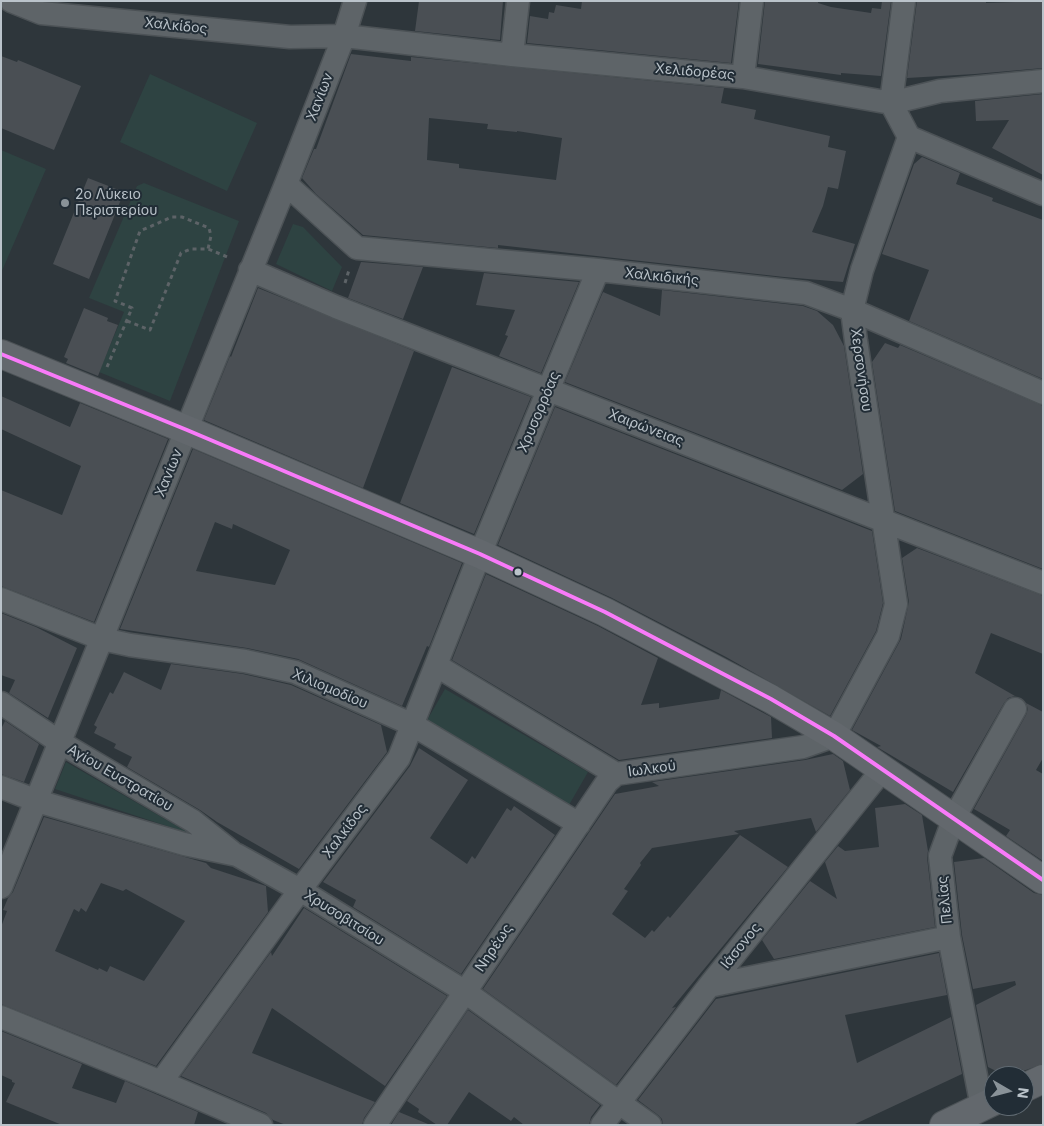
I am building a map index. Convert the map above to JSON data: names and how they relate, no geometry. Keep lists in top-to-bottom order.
{
  "streets": {
    "street": [
      "Χαλκίδος",
      "Χελιδορέας",
      "Χανίων",
      "Χαλκιδικής",
      "Χερσονήσου",
      "Χρυσορρόας",
      "Χαιρώνειας",
      "Χιλιομοδίου",
      "Ιωλκού",
      "Αγίου Ευστρατίου",
      "Πελίας",
      "Χρυσοβιτσίου",
      "Ιάσονος",
      "Νηρέως"
    ]
  },
  "crossings": [
    ["Χαλκίδος", "Χελιδορέας"],
    ["Χαλκίδος", "Χανίων"],
    ["Χαλκίδος", "Χρυσορρόας"],
    ["Χαλκίδος", "Χιλιομοδίου"],
    ["Χαλκίδος", "Ιωλκού"],
    ["Χαλκίδος", "Χρυσοβιτσίου"],
    ["Χελιδορέας", "Χανίων"],
    ["Χανίων", "Χαιρώνειας"],
    ["Χανίων", "Χιλιομοδίου"],
    ["Χανίων", "Αγίου Ευστρατίου"],
    ["Χανίων", "Χρυσοβιτσίου"],
    ["Χαλκιδικής", "Χερσονήσου"],
    ["Χαλκιδικής", "Χρυσορρόας"],
    ["Χερσονήσου", "Χαιρώνειας"],
    ["Χερσονήσου", "Ιωλκού"],
    ["Χρυσορρόας", "Χαιρώνειας"],
    ["Χιλιομοδίου", "Νηρέως"],
    ["Ιωλκού", "Νηρέως"],
    ["Αγίου Ευστρατίου", "Χρυσοβιτσίου"],
    ["Χρυσοβιτσίου", "Ιάσονος"],
    ["Χρυσοβιτσίου", "Νηρέως"]
  ],
  "places": ["2ο Λύκειο Περιστερίου"],
  "north": "right"
}
